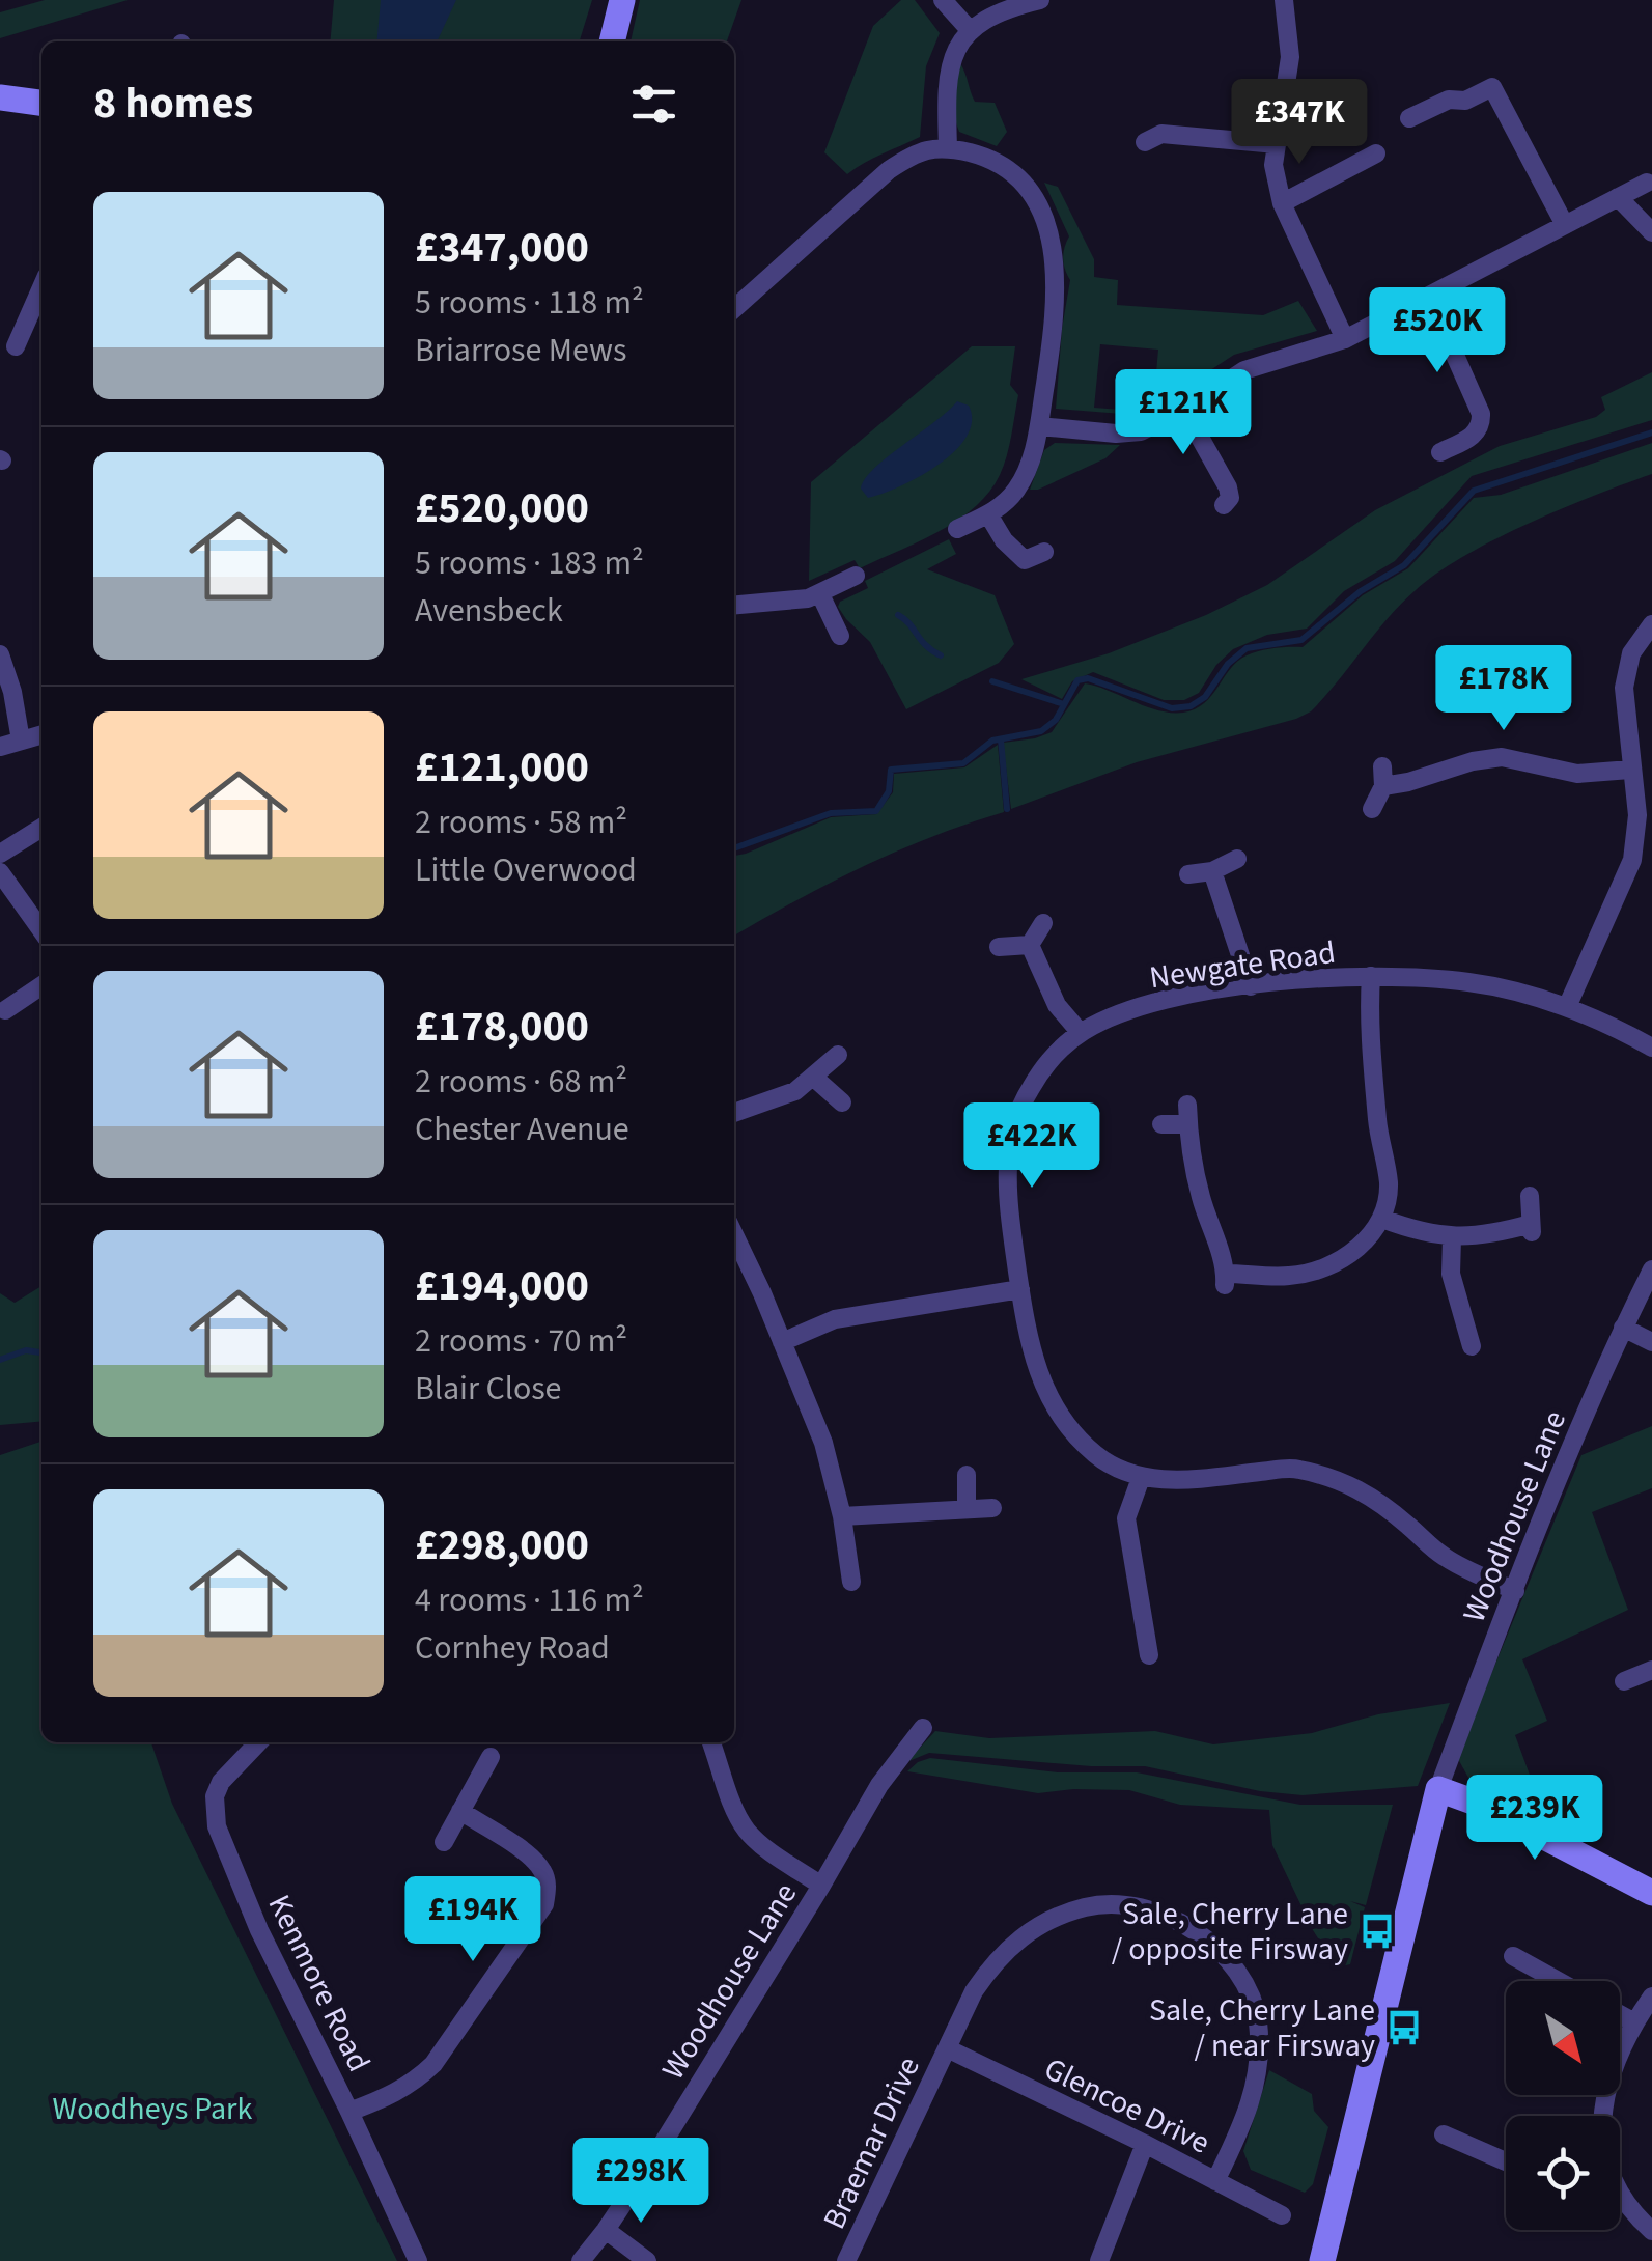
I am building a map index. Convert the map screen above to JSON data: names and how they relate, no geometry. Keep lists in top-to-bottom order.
{
  "streets": {
    "street": [
      "Newgate Road",
      "Woodhouse Lane",
      "Kenmore Road",
      "Glencoe Drive",
      "Braemar Drive"
    ]
  },
  "crossings": [
    ["Newgate Road", "Woodhouse Lane"],
    ["Glencoe Drive", "Braemar Drive"]
  ],
  "parks": ["Woodheys Park"],
  "places": {
    "bus stop": ["Sale, Cherry Lane / opposite Firsway", "Sale, Cherry Lane / near Firsway"]
  },
  "north": "bottom right",
  "page": {
    "heading": "8 homes",
    "price": [
      "£347K",
      "£520K",
      "£121K",
      "£178K",
      "£422K",
      "£239K",
      "£194K",
      "£298K"
    ],
    "list": [
      {
        "name": "£347,000",
        "note": "5 rooms · 118 m² · Briarrose Mews"
      },
      {
        "name": "£520,000",
        "note": "5 rooms · 183 m² · Avensbeck"
      },
      {
        "name": "£121,000",
        "note": "2 rooms · 58 m² · Little Overwood"
      },
      {
        "name": "£178,000",
        "note": "2 rooms · 68 m² · Chester Avenue"
      },
      {
        "name": "£194,000",
        "note": "2 rooms · 70 m² · Blair Close"
      },
      {
        "name": "£298,000",
        "note": "4 rooms · 116 m² · Cornhey Road"
      }
    ]
  }
}
